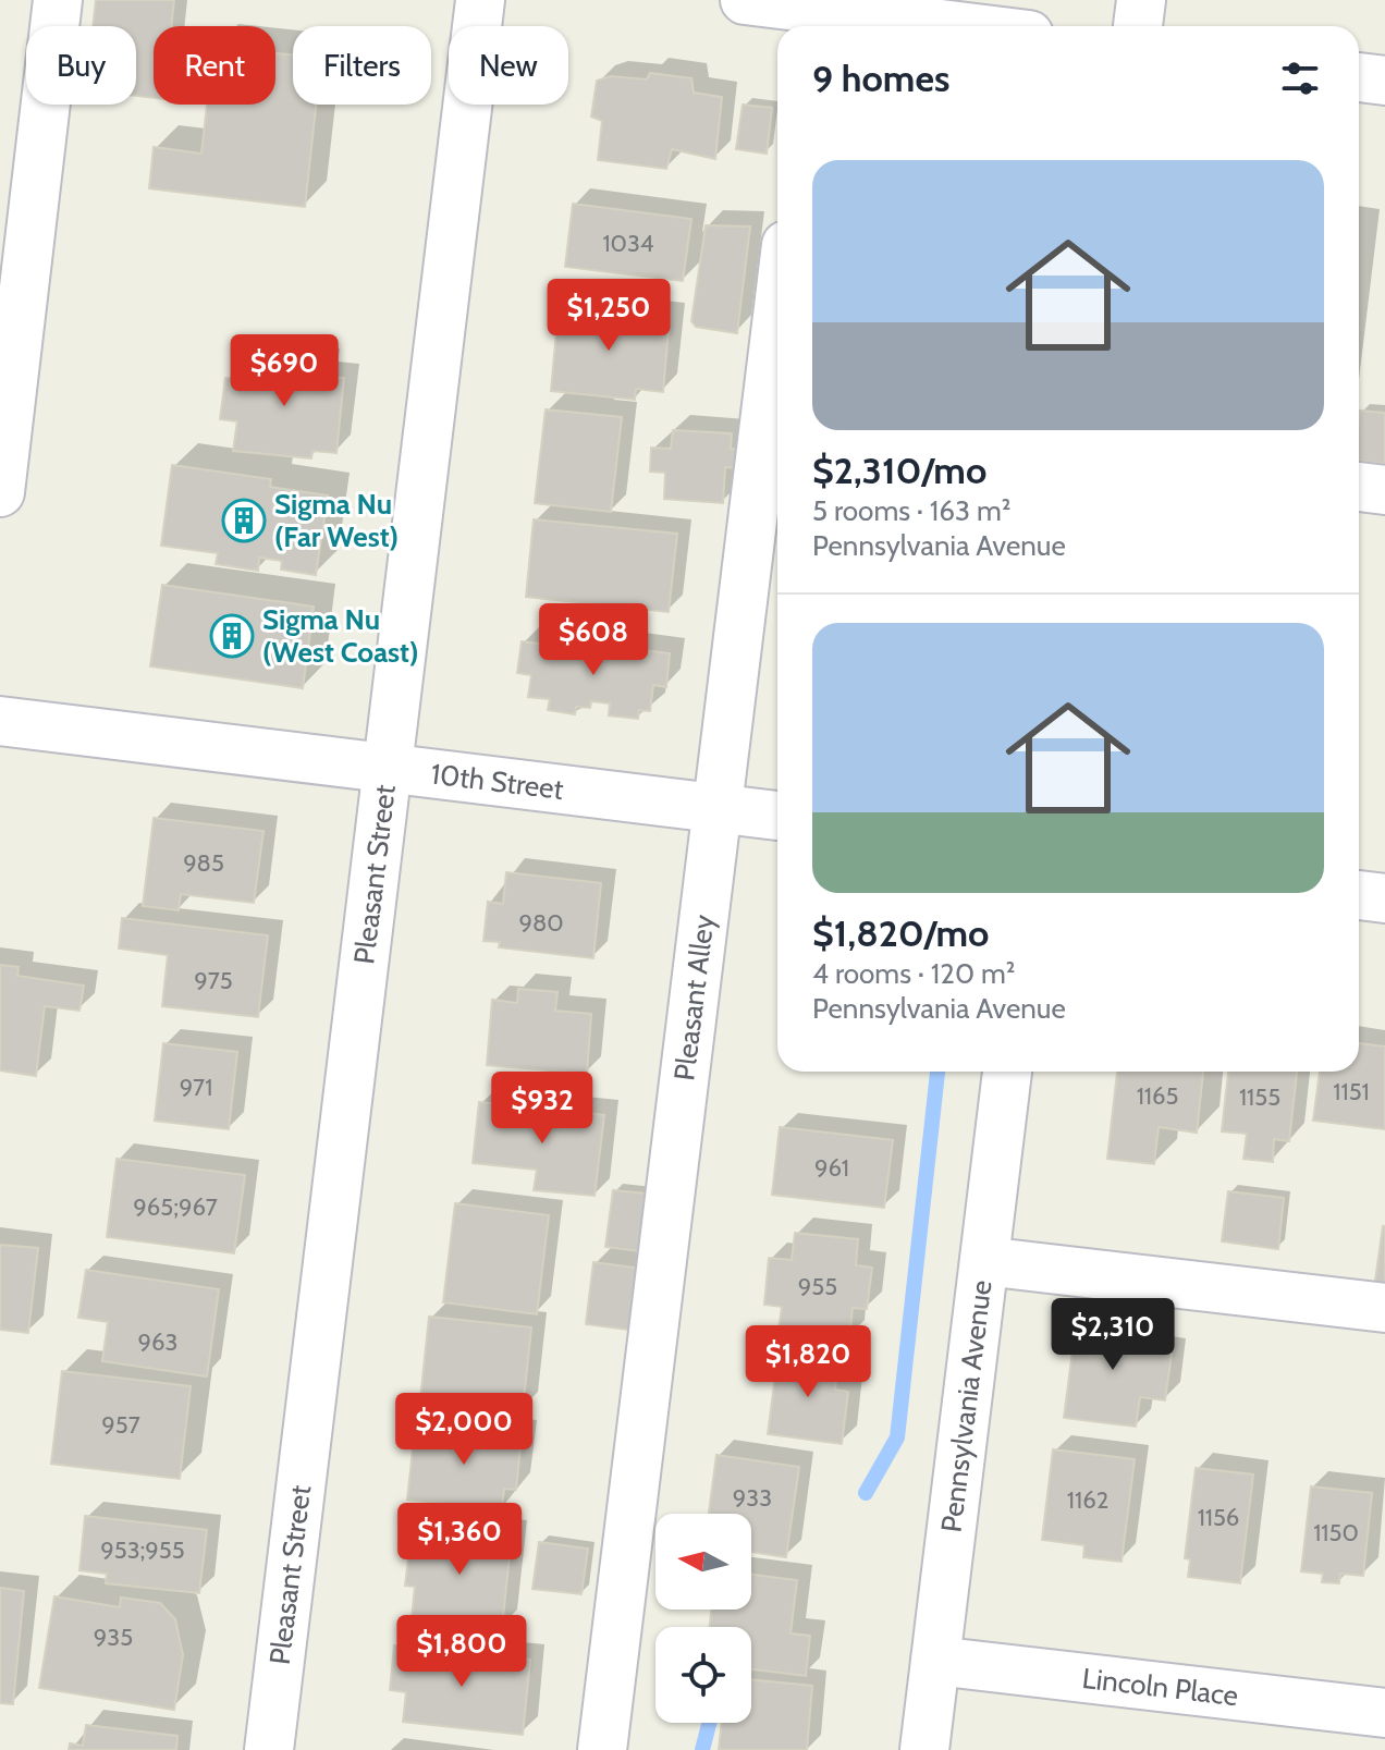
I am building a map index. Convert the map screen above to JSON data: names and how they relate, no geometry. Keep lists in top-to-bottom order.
{
  "streets": {
    "street": [
      "10th Street",
      "Pleasant Street",
      "Pleasant Alley",
      "Pennsylvania Avenue",
      "Lincoln Place"
    ]
  },
  "crossings": [
    ["10th Street", "Pleasant Street"],
    ["10th Street", "Pleasant Alley"],
    ["Pennsylvania Avenue", "Lincoln Place"]
  ],
  "places": {
    "building": ["Sigma Nu (Far West)", "Sigma Nu (West Coast)"]
  },
  "house_numbers": [
    "1034",
    "985",
    "980",
    "975",
    "971",
    "1151",
    "1165",
    "1155",
    "961",
    "965;967",
    "955",
    "963",
    "957",
    "933",
    "1162",
    "1156",
    "1150",
    "953;955",
    "935"
  ],
  "north": "left",
  "page": {
    "chip": [
      "Buy",
      "Rent",
      "Filters",
      "New"
    ],
    "heading": "9 homes",
    "list": [
      {
        "name": "$2,310/mo",
        "note": "5 rooms · 163 m² · Pennsylvania Avenue"
      },
      {
        "name": "$1,820/mo",
        "note": "4 rooms · 120 m² · Pennsylvania Avenue"
      }
    ],
    "price": [
      "$1,250",
      "$690",
      "$608",
      "$932",
      "$2,310",
      "$1,820",
      "$2,000",
      "$1,360",
      "$1,800"
    ]
  }
}
